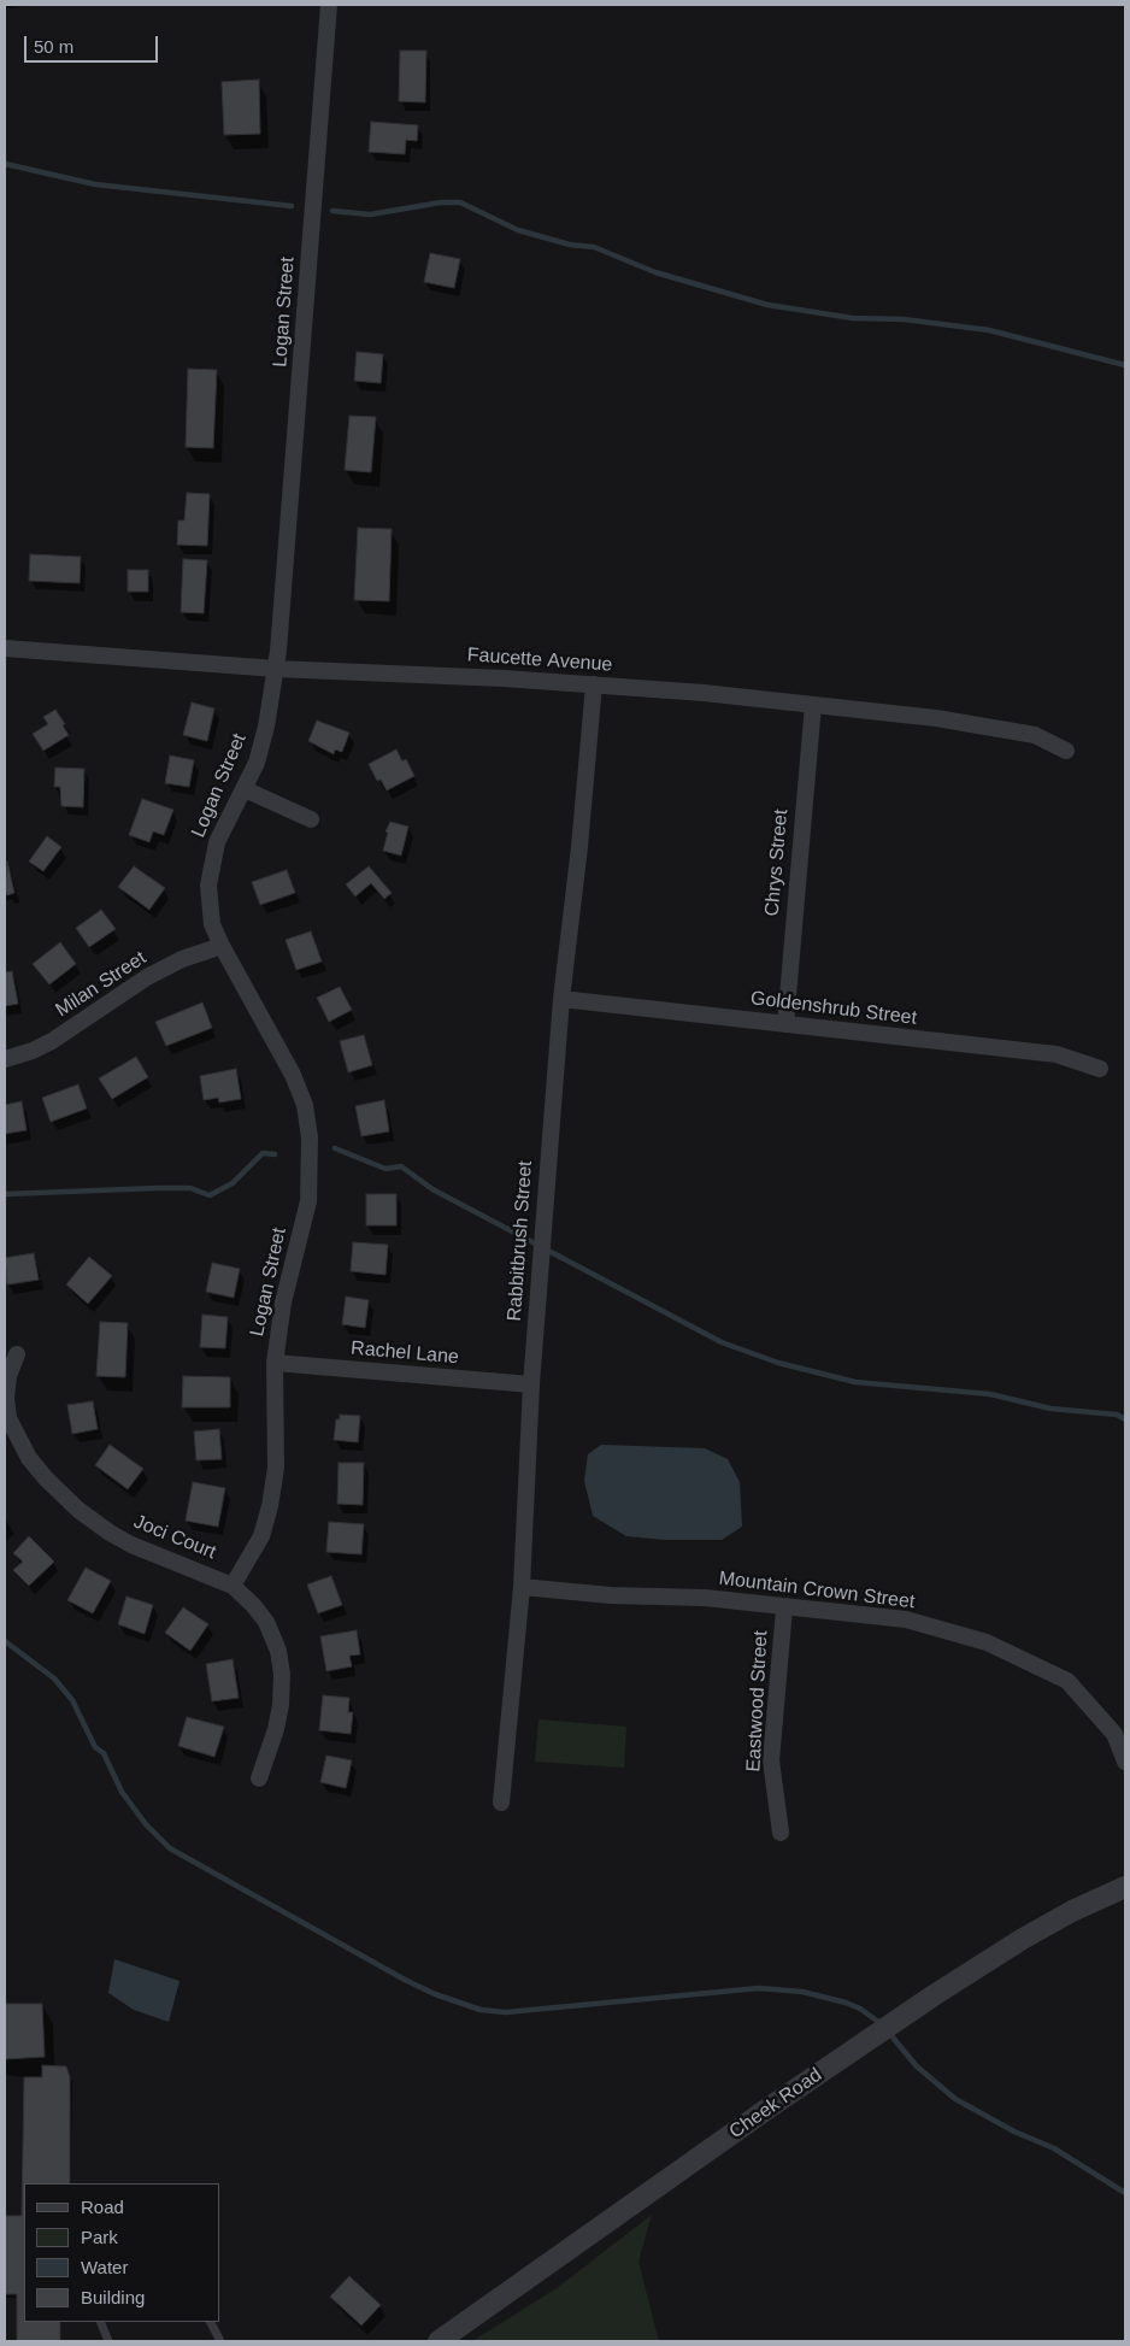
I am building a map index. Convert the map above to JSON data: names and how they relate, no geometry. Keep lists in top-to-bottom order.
{
  "streets": {
    "street": [
      "Logan Street",
      "Faucette Avenue",
      "Chrys Street",
      "Milan Street",
      "Goldenshrub Street",
      "Rabbitbrush Street",
      "Rachel Lane",
      "Joci Court",
      "Mountain Crown Street",
      "Eastwood Street",
      "Cheek Road"
    ]
  },
  "crossings": [
    ["Logan Street", "Faucette Avenue"],
    ["Logan Street", "Milan Street"],
    ["Logan Street", "Rachel Lane"],
    ["Logan Street", "Joci Court"],
    ["Faucette Avenue", "Chrys Street"],
    ["Faucette Avenue", "Rabbitbrush Street"],
    ["Chrys Street", "Goldenshrub Street"],
    ["Goldenshrub Street", "Rabbitbrush Street"],
    ["Rabbitbrush Street", "Rachel Lane"],
    ["Rabbitbrush Street", "Mountain Crown Street"],
    ["Mountain Crown Street", "Eastwood Street"]
  ],
  "legend": [
    "Road",
    "Park",
    "Water",
    "Building"
  ],
  "scale_bar": "50 m"
}
